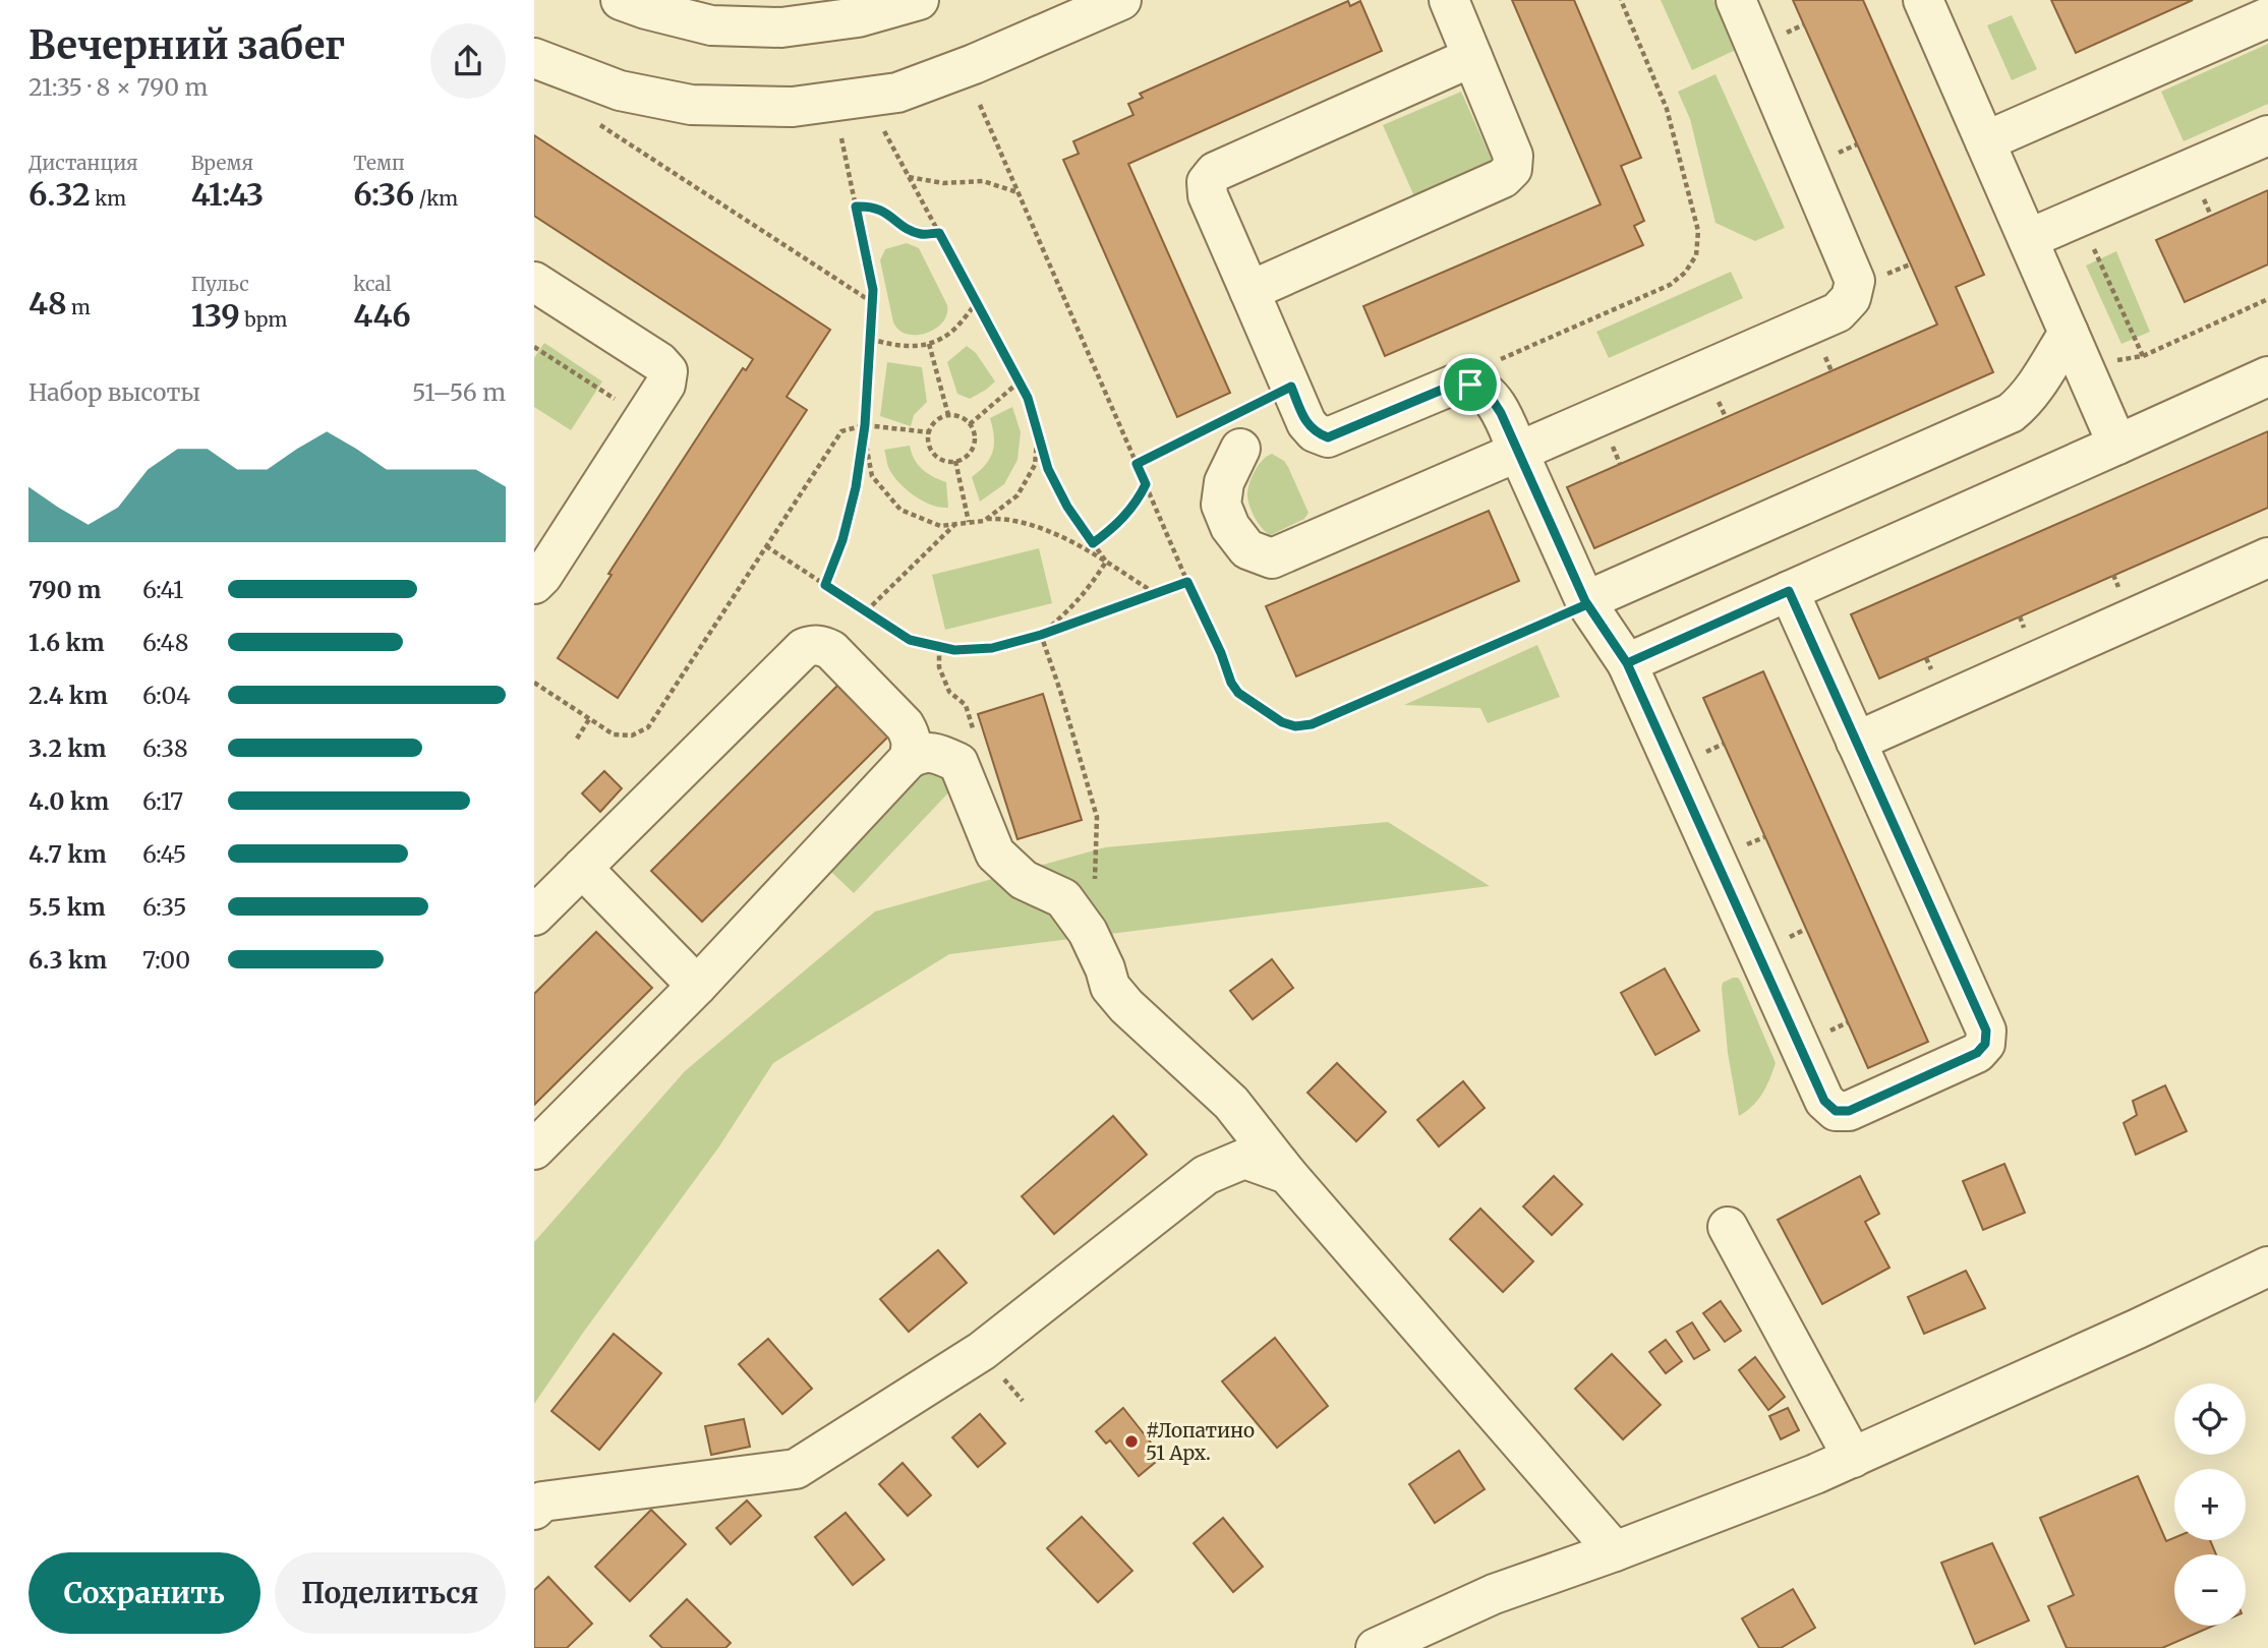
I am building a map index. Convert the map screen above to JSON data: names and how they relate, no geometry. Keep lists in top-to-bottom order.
{
  "places": ["#Лопатино 51 Арх."],
  "page": {
    "heading": ["Вечерний забег", "21:35 · 8 × 790 m"],
    "stats": [
      ["Дистанция", "6.32 km"],
      ["Время", "41:43"],
      ["Темп", "6:36 /km"],
      ["48 m"],
      ["Пульс", "139 bpm"],
      ["kcal", "446"]
    ],
    "chart": ["Набор высоты", "51–56 m"],
    "list": [
      {
        "name": "790 m",
        "note": "6:41"
      },
      {
        "name": "1.6 km",
        "note": "6:48"
      },
      {
        "name": "2.4 km",
        "note": "6:04"
      },
      {
        "name": "3.2 km",
        "note": "6:38"
      },
      {
        "name": "4.0 km",
        "note": "6:17"
      },
      {
        "name": "4.7 km",
        "note": "6:45"
      },
      {
        "name": "5.5 km",
        "note": "6:35"
      },
      {
        "name": "6.3 km",
        "note": "7:00"
      }
    ],
    "map_buttons": ["+", "−"],
    "buttons": ["Сохранить", "Поделиться"]
  }
}
